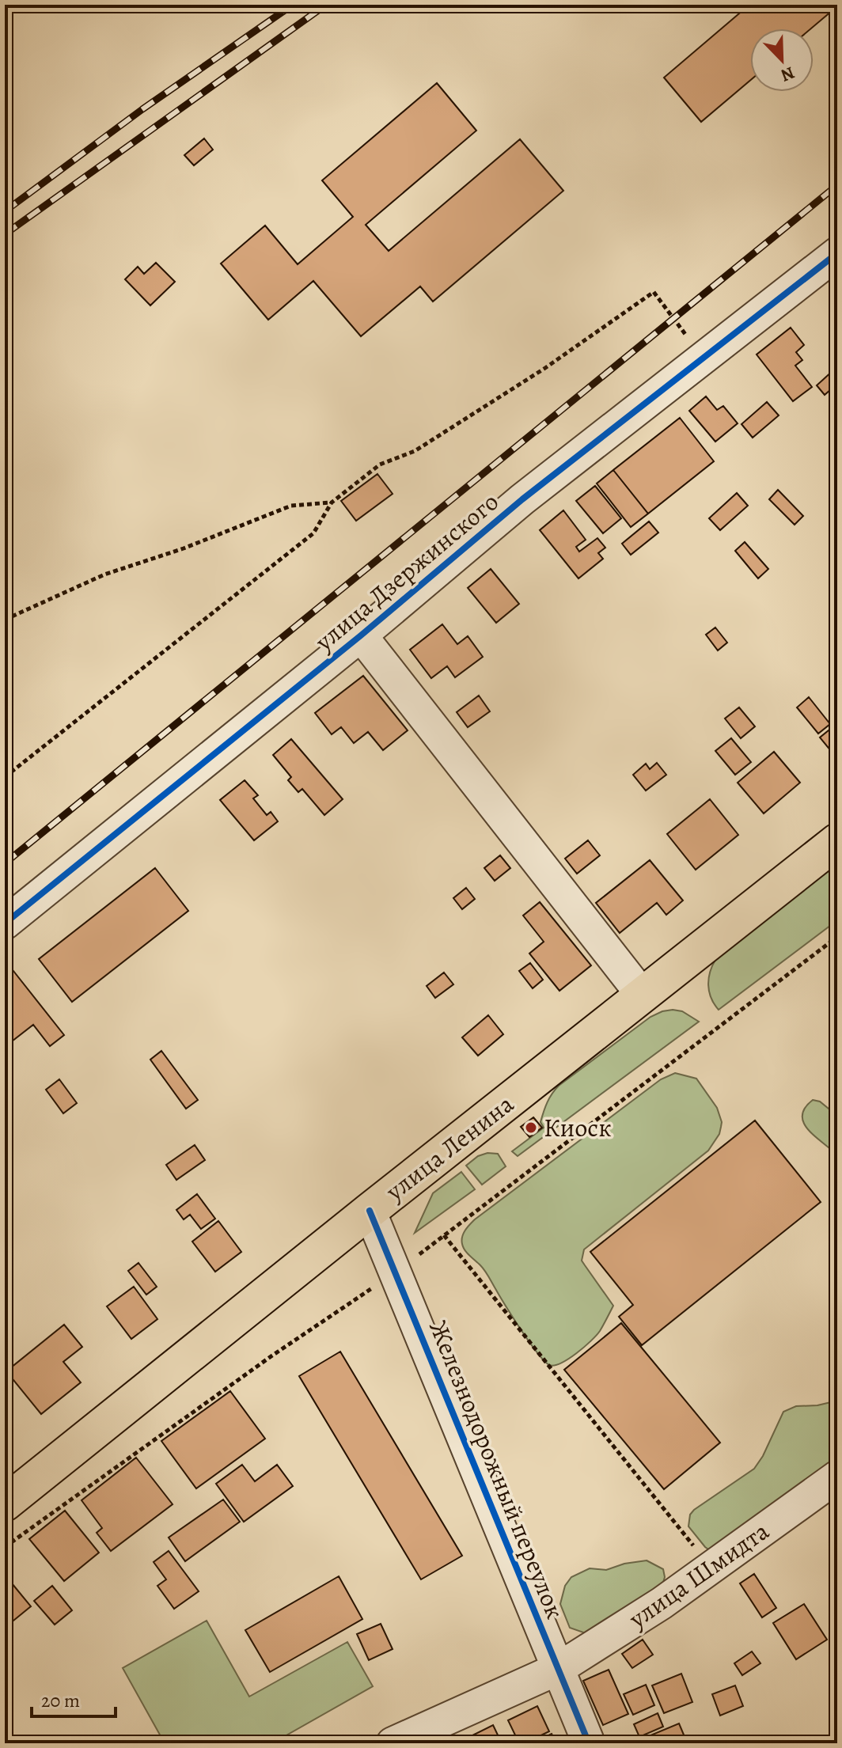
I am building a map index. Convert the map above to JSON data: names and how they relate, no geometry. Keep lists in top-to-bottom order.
{
  "streets": {
    "main road": ["улица Ленина"],
    "street": ["улица Дзержинского", "Железнодорожный переулок", "улица Шмидта"]
  },
  "crossings": [
    ["улица Ленина", "Железнодорожный переулок"],
    ["Железнодорожный переулок", "улица Шмидта"]
  ],
  "places": ["Киоск"],
  "scale_bar": "20 m",
  "north": "bottom right"
}
